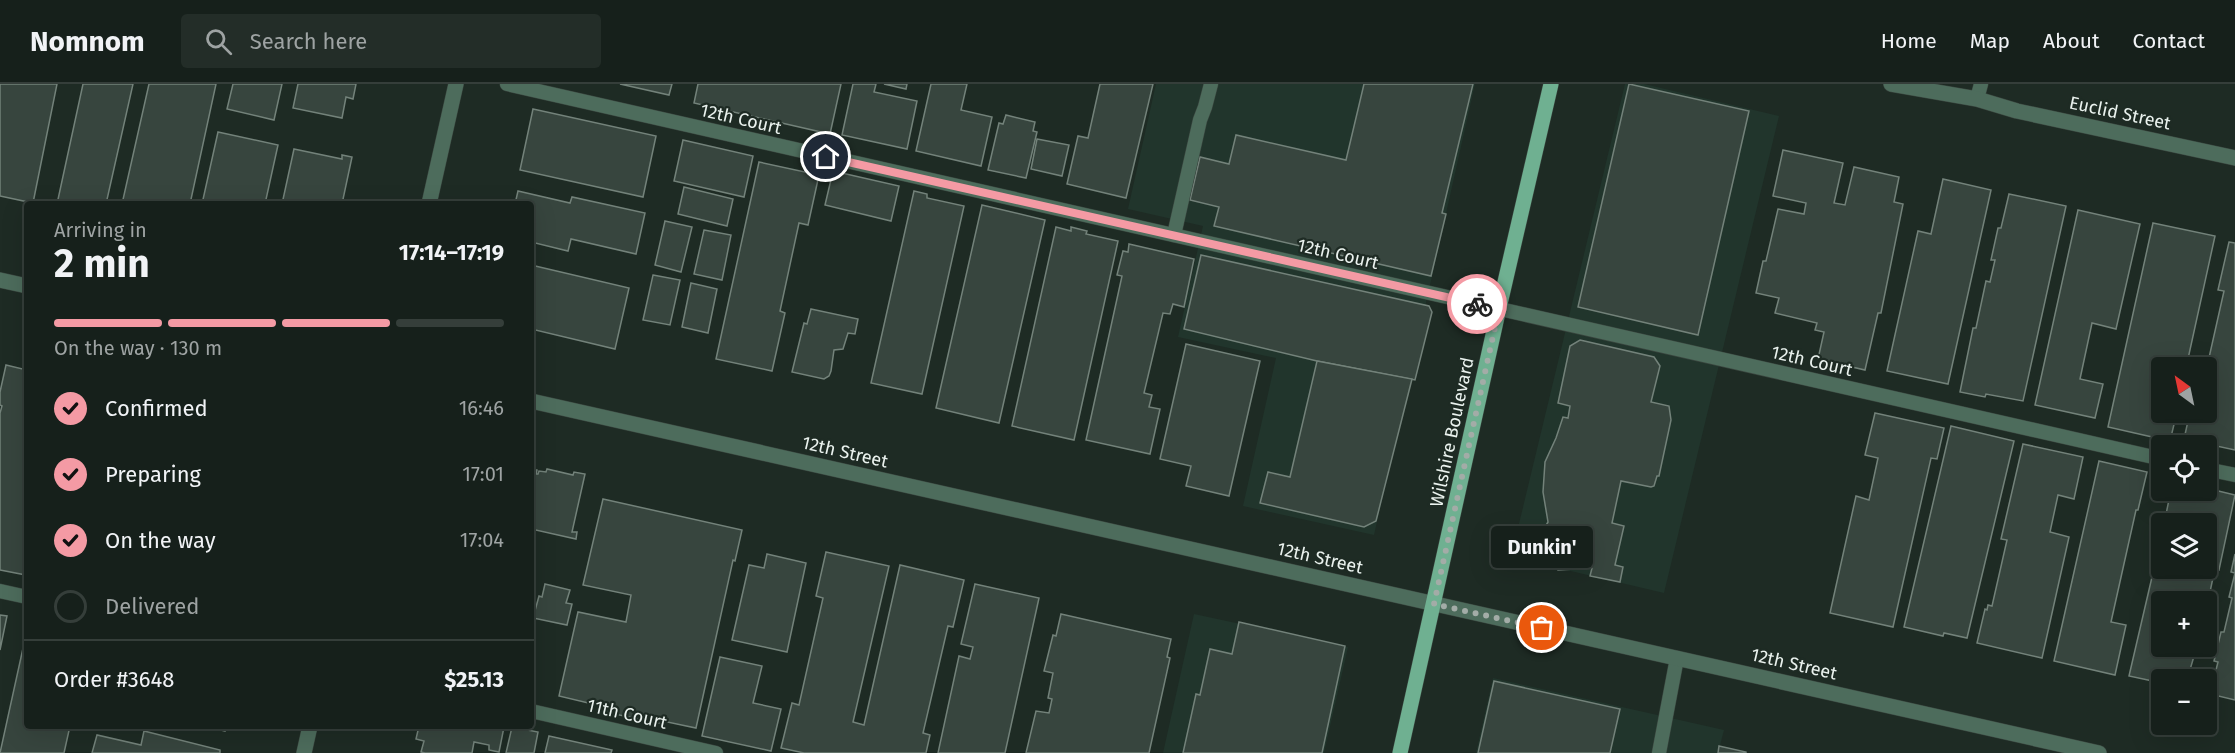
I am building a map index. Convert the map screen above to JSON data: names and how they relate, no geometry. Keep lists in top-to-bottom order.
{
  "streets": {
    "main road": ["Wilshire Boulevard"],
    "street": ["Euclid Street", "12th Street"],
    "lane": ["12th Court", "11th Court"]
  },
  "crossings": [
    ["12th Court", "Wilshire Boulevard"],
    ["Wilshire Boulevard", "12th Street"]
  ],
  "places": ["Dunkin'"],
  "north": "top left",
  "page": {
    "header": "Nomnom",
    "search": "Search here",
    "nav": [
      "Home",
      "Map",
      "About",
      "Contact"
    ],
    "heading": ["2 min", "Arriving in", "17:14–17:19"],
    "panel": ["Order #3648", "$25.13"],
    "bar": "On the way · 130 m",
    "map_buttons": ["+", "−"],
    "list": [
      ["Confirmed", "16:46"],
      ["Preparing", "17:01"],
      ["On the way", "17:04"],
      "Delivered"
    ],
    "bubble": "Dunkin'"
  }
}
